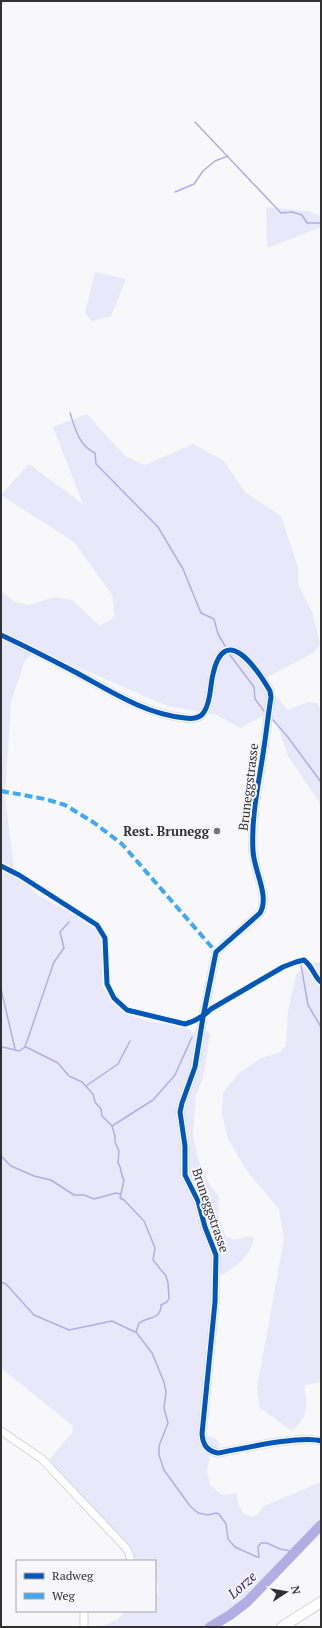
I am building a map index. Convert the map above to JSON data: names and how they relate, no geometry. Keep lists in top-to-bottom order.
{
  "streets": {
    "street": ["Bruneggstrasse"]
  },
  "water": ["Lorze"],
  "places": ["Rest. Brunegg"],
  "legend": ["Radweg", "Weg"],
  "north": "right"
}
